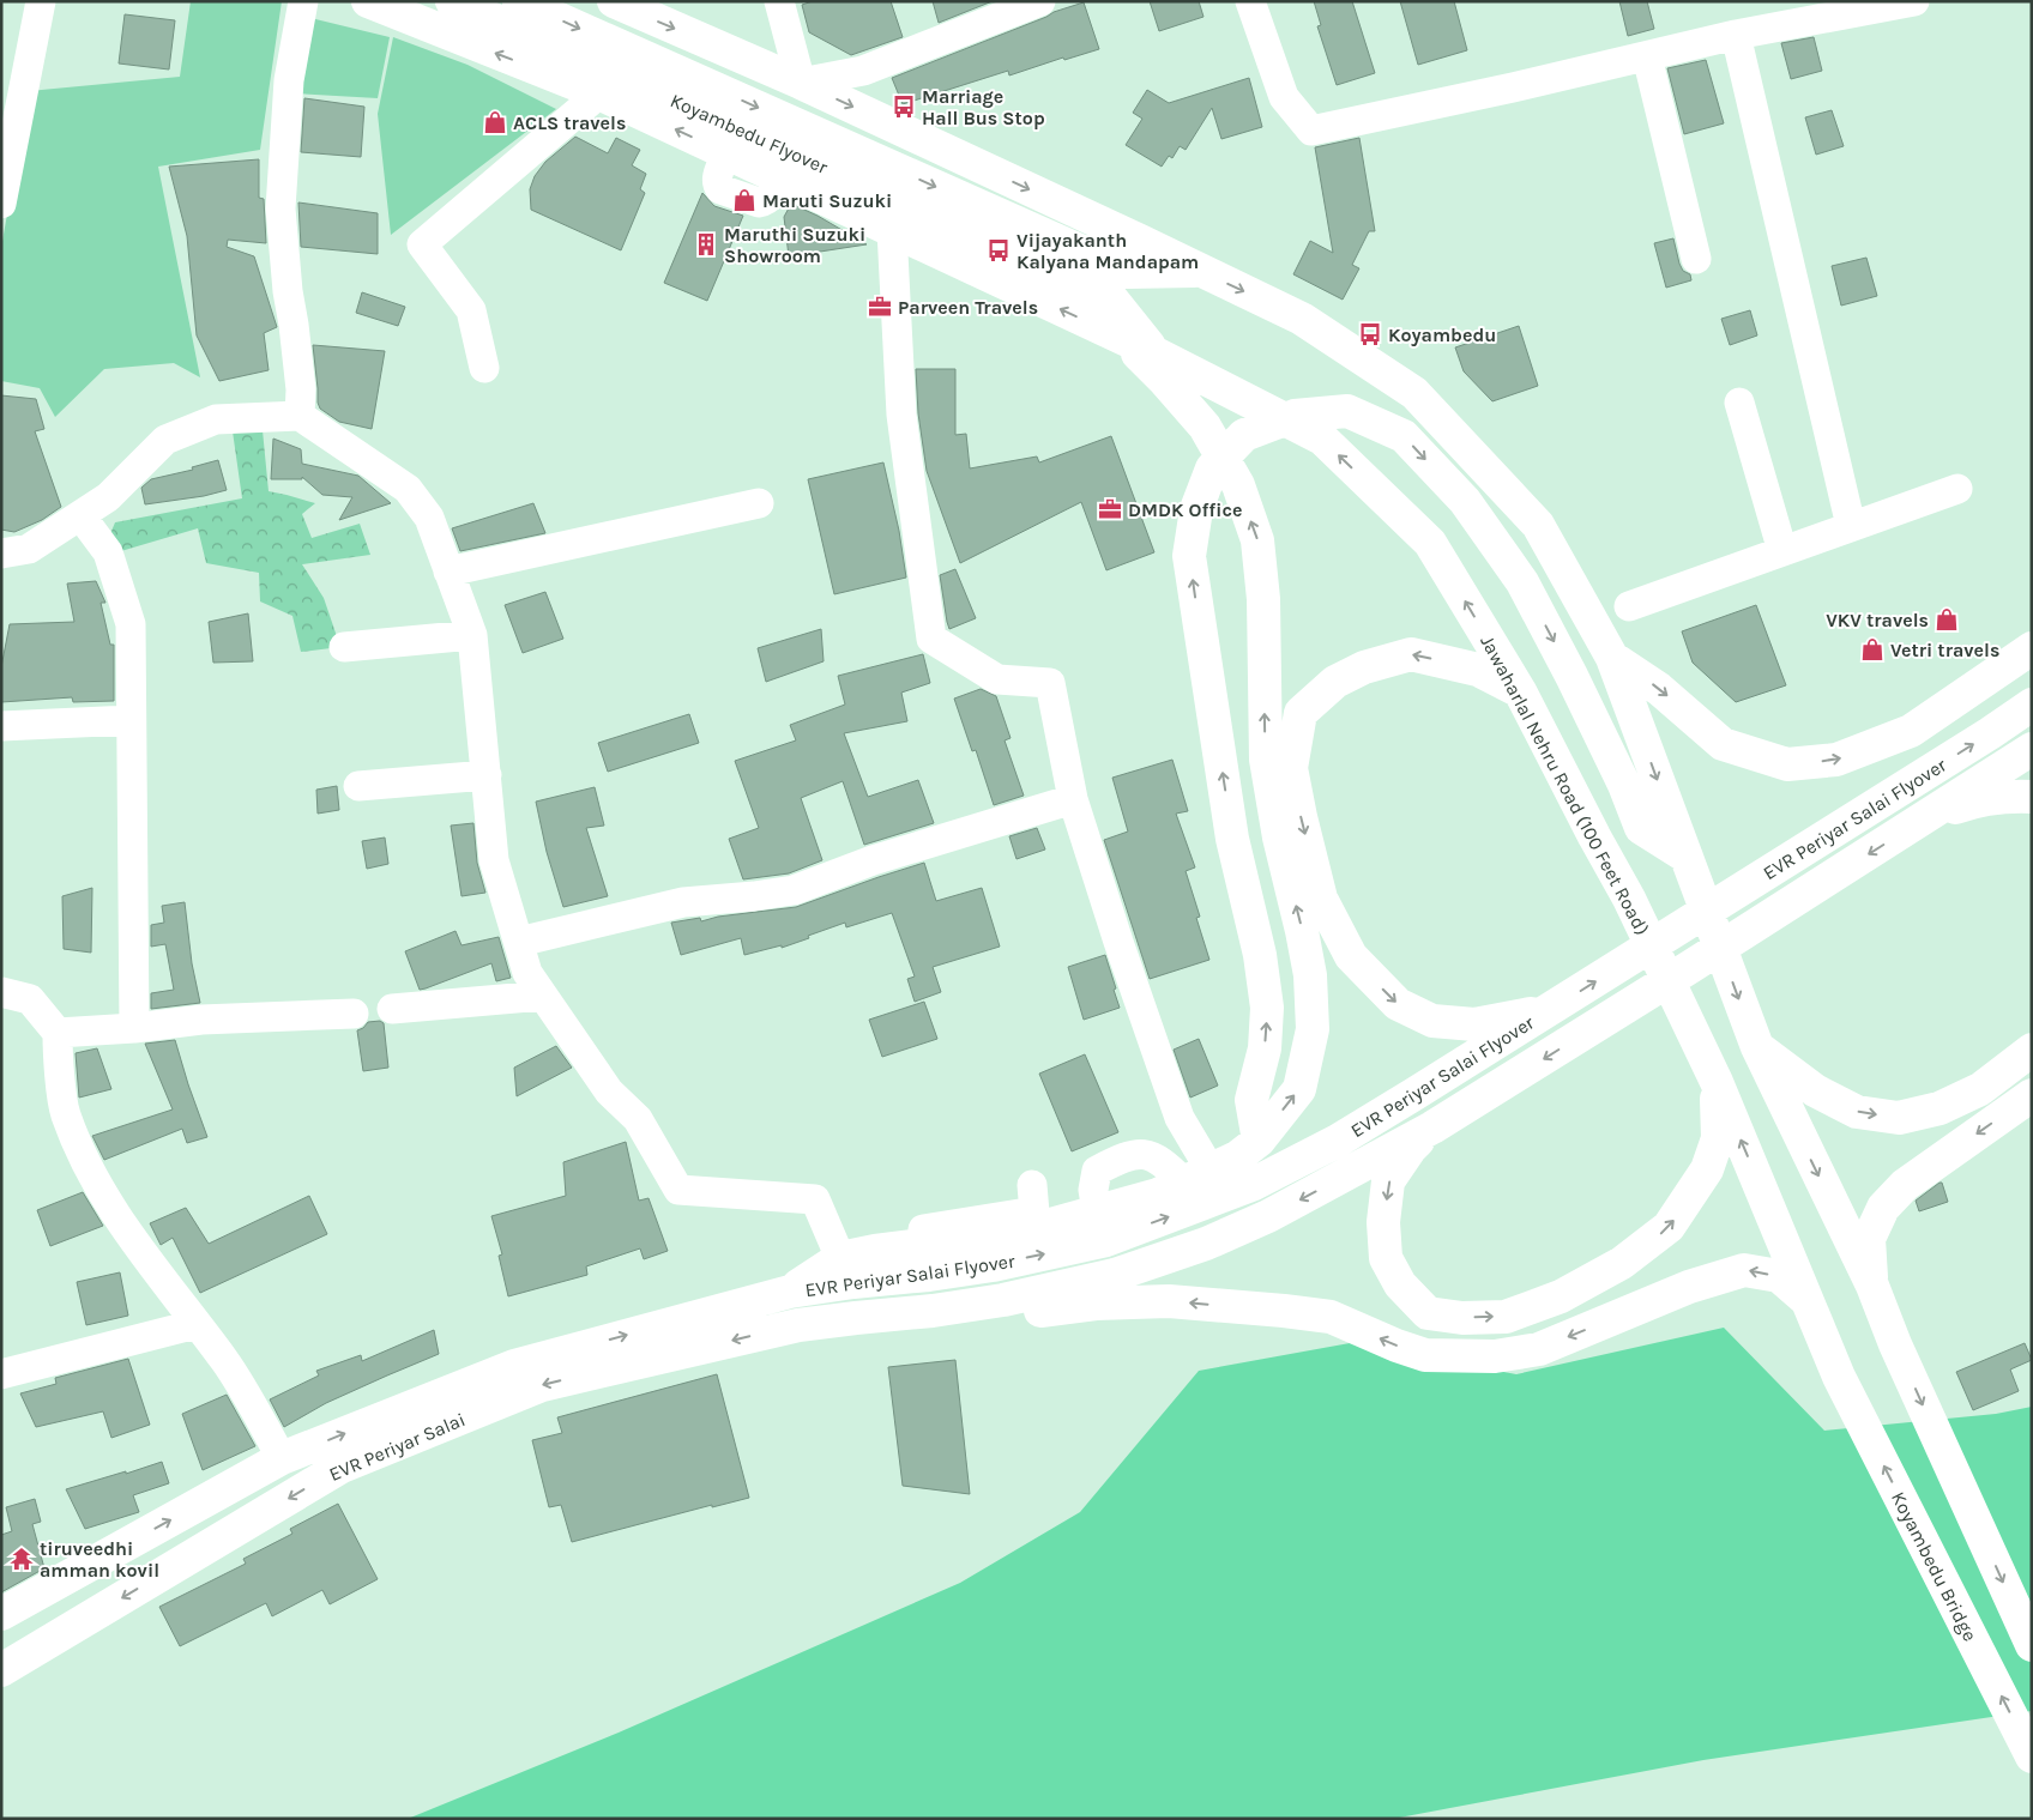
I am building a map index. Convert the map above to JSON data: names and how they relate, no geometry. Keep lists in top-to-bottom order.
{
  "streets": {
    "main road": [
      "Koyambedu Flyover",
      "Jawaharlal Nehru Road (100 Feet Road)",
      "EVR Periyar Salai Flyover",
      "EVR Periyar Salai",
      "Koyambedu Bridge"
    ]
  },
  "crossings": [
    ["Koyambedu Flyover", "Jawaharlal Nehru Road (100 Feet Road)"],
    ["Jawaharlal Nehru Road (100 Feet Road)", "Koyambedu Bridge"],
    ["EVR Periyar Salai Flyover", "EVR Periyar Salai"]
  ],
  "places": {
    "bus stop": ["Marriage Hall Bus Stop", "Vijayakanth Kalyana Mandapam", "Koyambedu"],
    "shop": [
      "ACLS travels",
      "Maruti Suzuki",
      "VKV travels",
      "Vetri travels"
    ],
    "building": ["Maruthi Suzuki Showroom"],
    "office": ["Parveen Travels", "DMDK Office"],
    "temple": ["tiruveedhi amman kovil"]
  }
}
